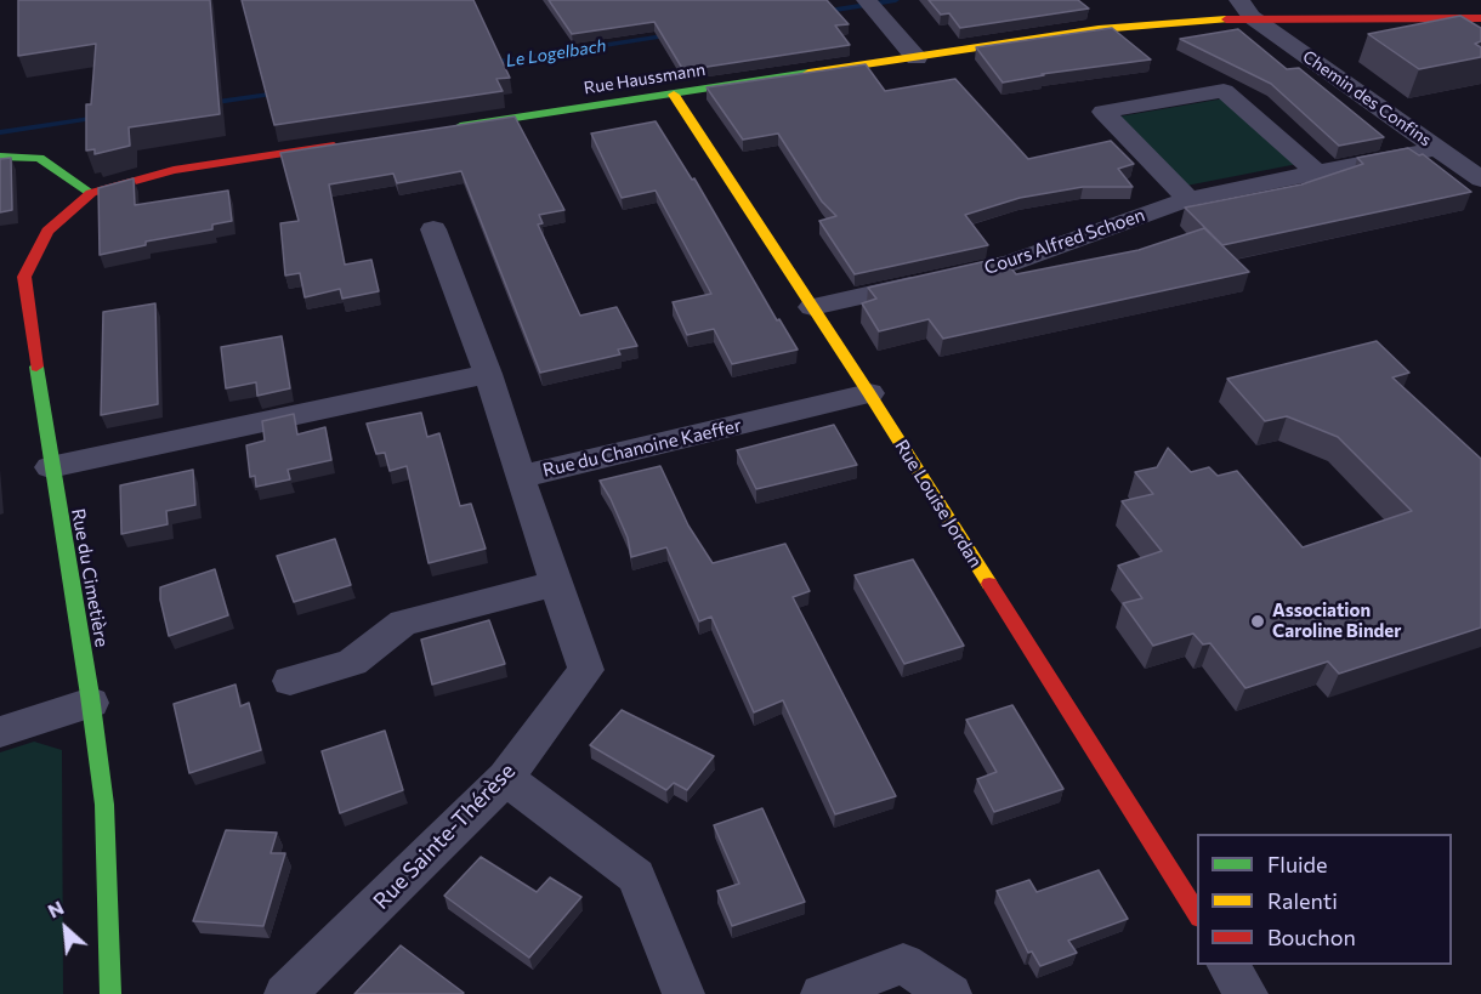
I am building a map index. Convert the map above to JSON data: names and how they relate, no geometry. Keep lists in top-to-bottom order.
{
  "streets": {
    "street": [
      "Rue Haussmann",
      "Chemin des Confins",
      "Cours Alfred Schoen",
      "Rue du Chanoine Kaeffer",
      "Rue Louise Jordan",
      "Rue du Cimetière",
      "Rue Sainte-Thérèse"
    ]
  },
  "crossings": [
    ["Rue Haussmann", "Chemin des Confins"],
    ["Rue Haussmann", "Rue Louise Jordan"],
    ["Chemin des Confins", "Cours Alfred Schoen"],
    ["Cours Alfred Schoen", "Rue Louise Jordan"],
    ["Rue du Chanoine Kaeffer", "Rue Louise Jordan"],
    ["Rue du Chanoine Kaeffer", "Rue Sainte-Thérèse"]
  ],
  "water": ["Le Logelbach"],
  "places": ["Association Caroline Binder"],
  "legend": ["Fluide", "Ralenti", "Bouchon"],
  "north": "top left"
}
